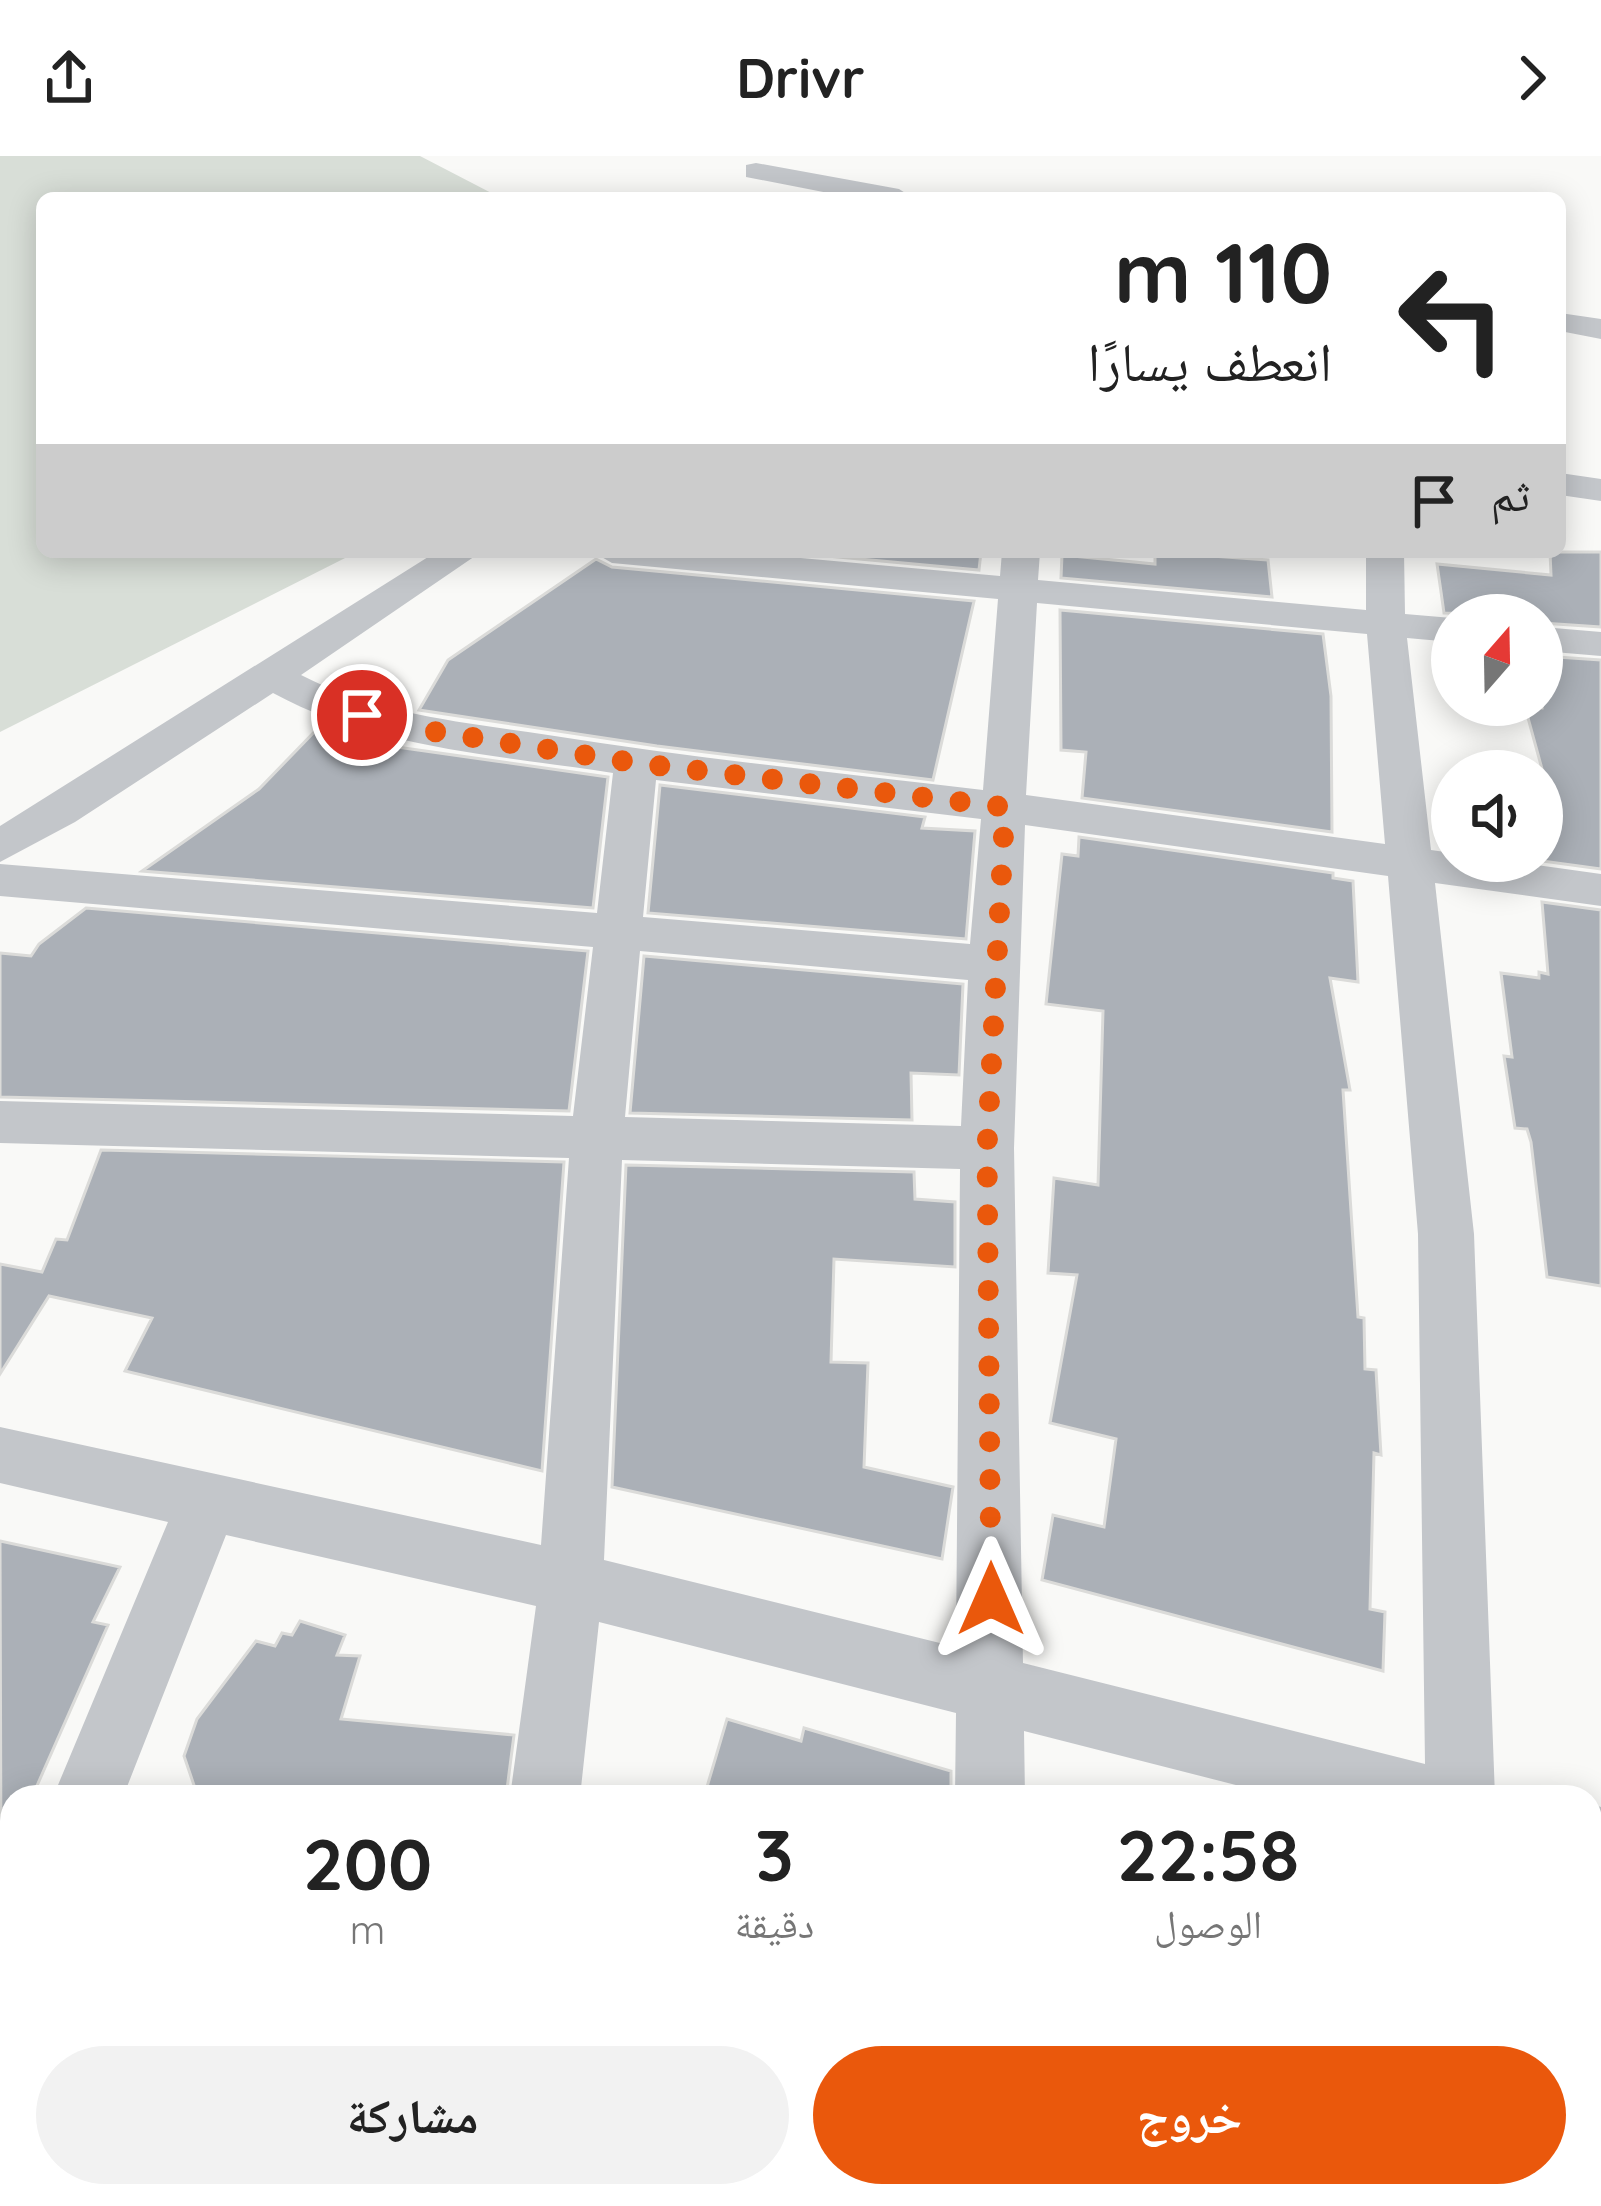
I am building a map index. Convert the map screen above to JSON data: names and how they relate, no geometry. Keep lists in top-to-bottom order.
{
  "north": "top",
  "page": {
    "header": "Drivr",
    "turn": ["110 m", "انعطف يسارًا"],
    "then": "ثم",
    "eta": [
      "22:58",
      "الوصول",
      "3",
      "دقيقة",
      "200",
      "m"
    ],
    "buttons": ["خروج", "مشاركة"]
  }
}
